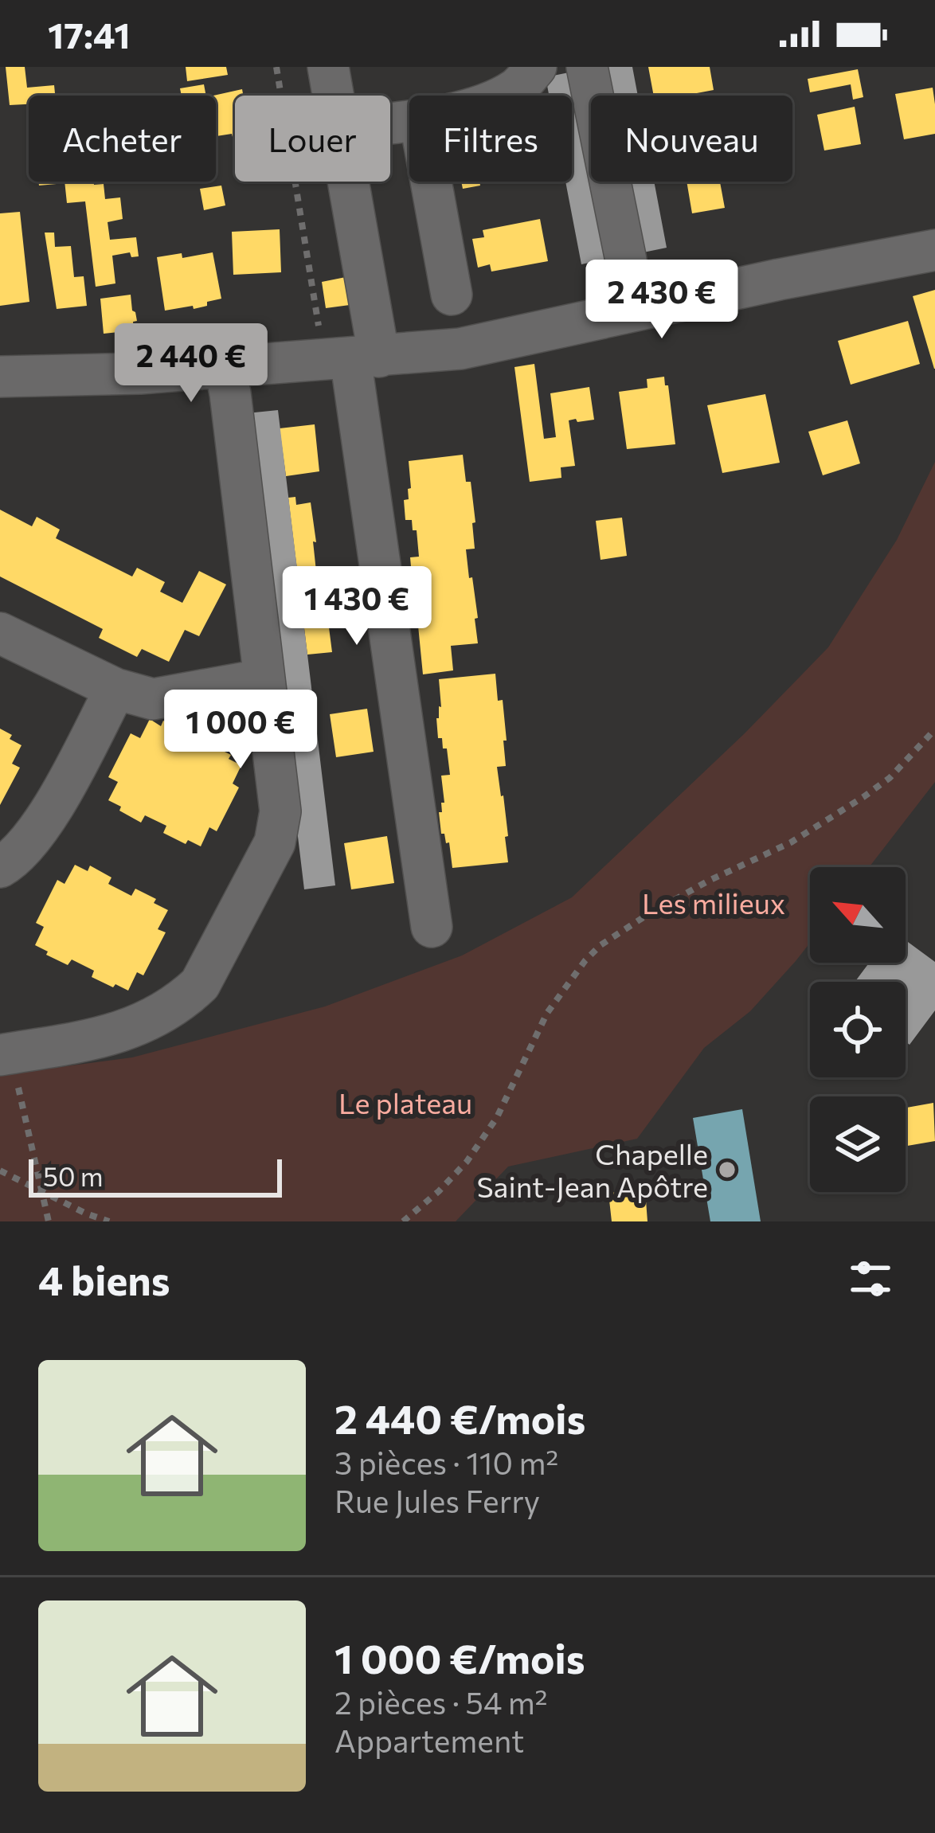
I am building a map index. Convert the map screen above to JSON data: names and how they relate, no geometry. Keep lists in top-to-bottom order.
{
  "parks": ["Les milieux", "Le plateau"],
  "places": ["Chapelle Saint-Jean Apôtre"],
  "scale_bar": "50 m",
  "north": "top left",
  "page": {
    "status": "17:41",
    "chip": [
      "Acheter",
      "Louer",
      "Filtres",
      "Nouveau"
    ],
    "price": [
      "2 430 €",
      "2 440 €",
      "1 430 €",
      "1 000 €"
    ],
    "scale": "50 m",
    "heading": "4 biens",
    "list": [
      {
        "name": "2 440 €/mois",
        "note": "3 pièces · 110 m² · Rue Jules Ferry"
      },
      {
        "name": "1 000 €/mois",
        "note": "2 pièces · 54 m² · Appartement"
      }
    ]
  }
}
